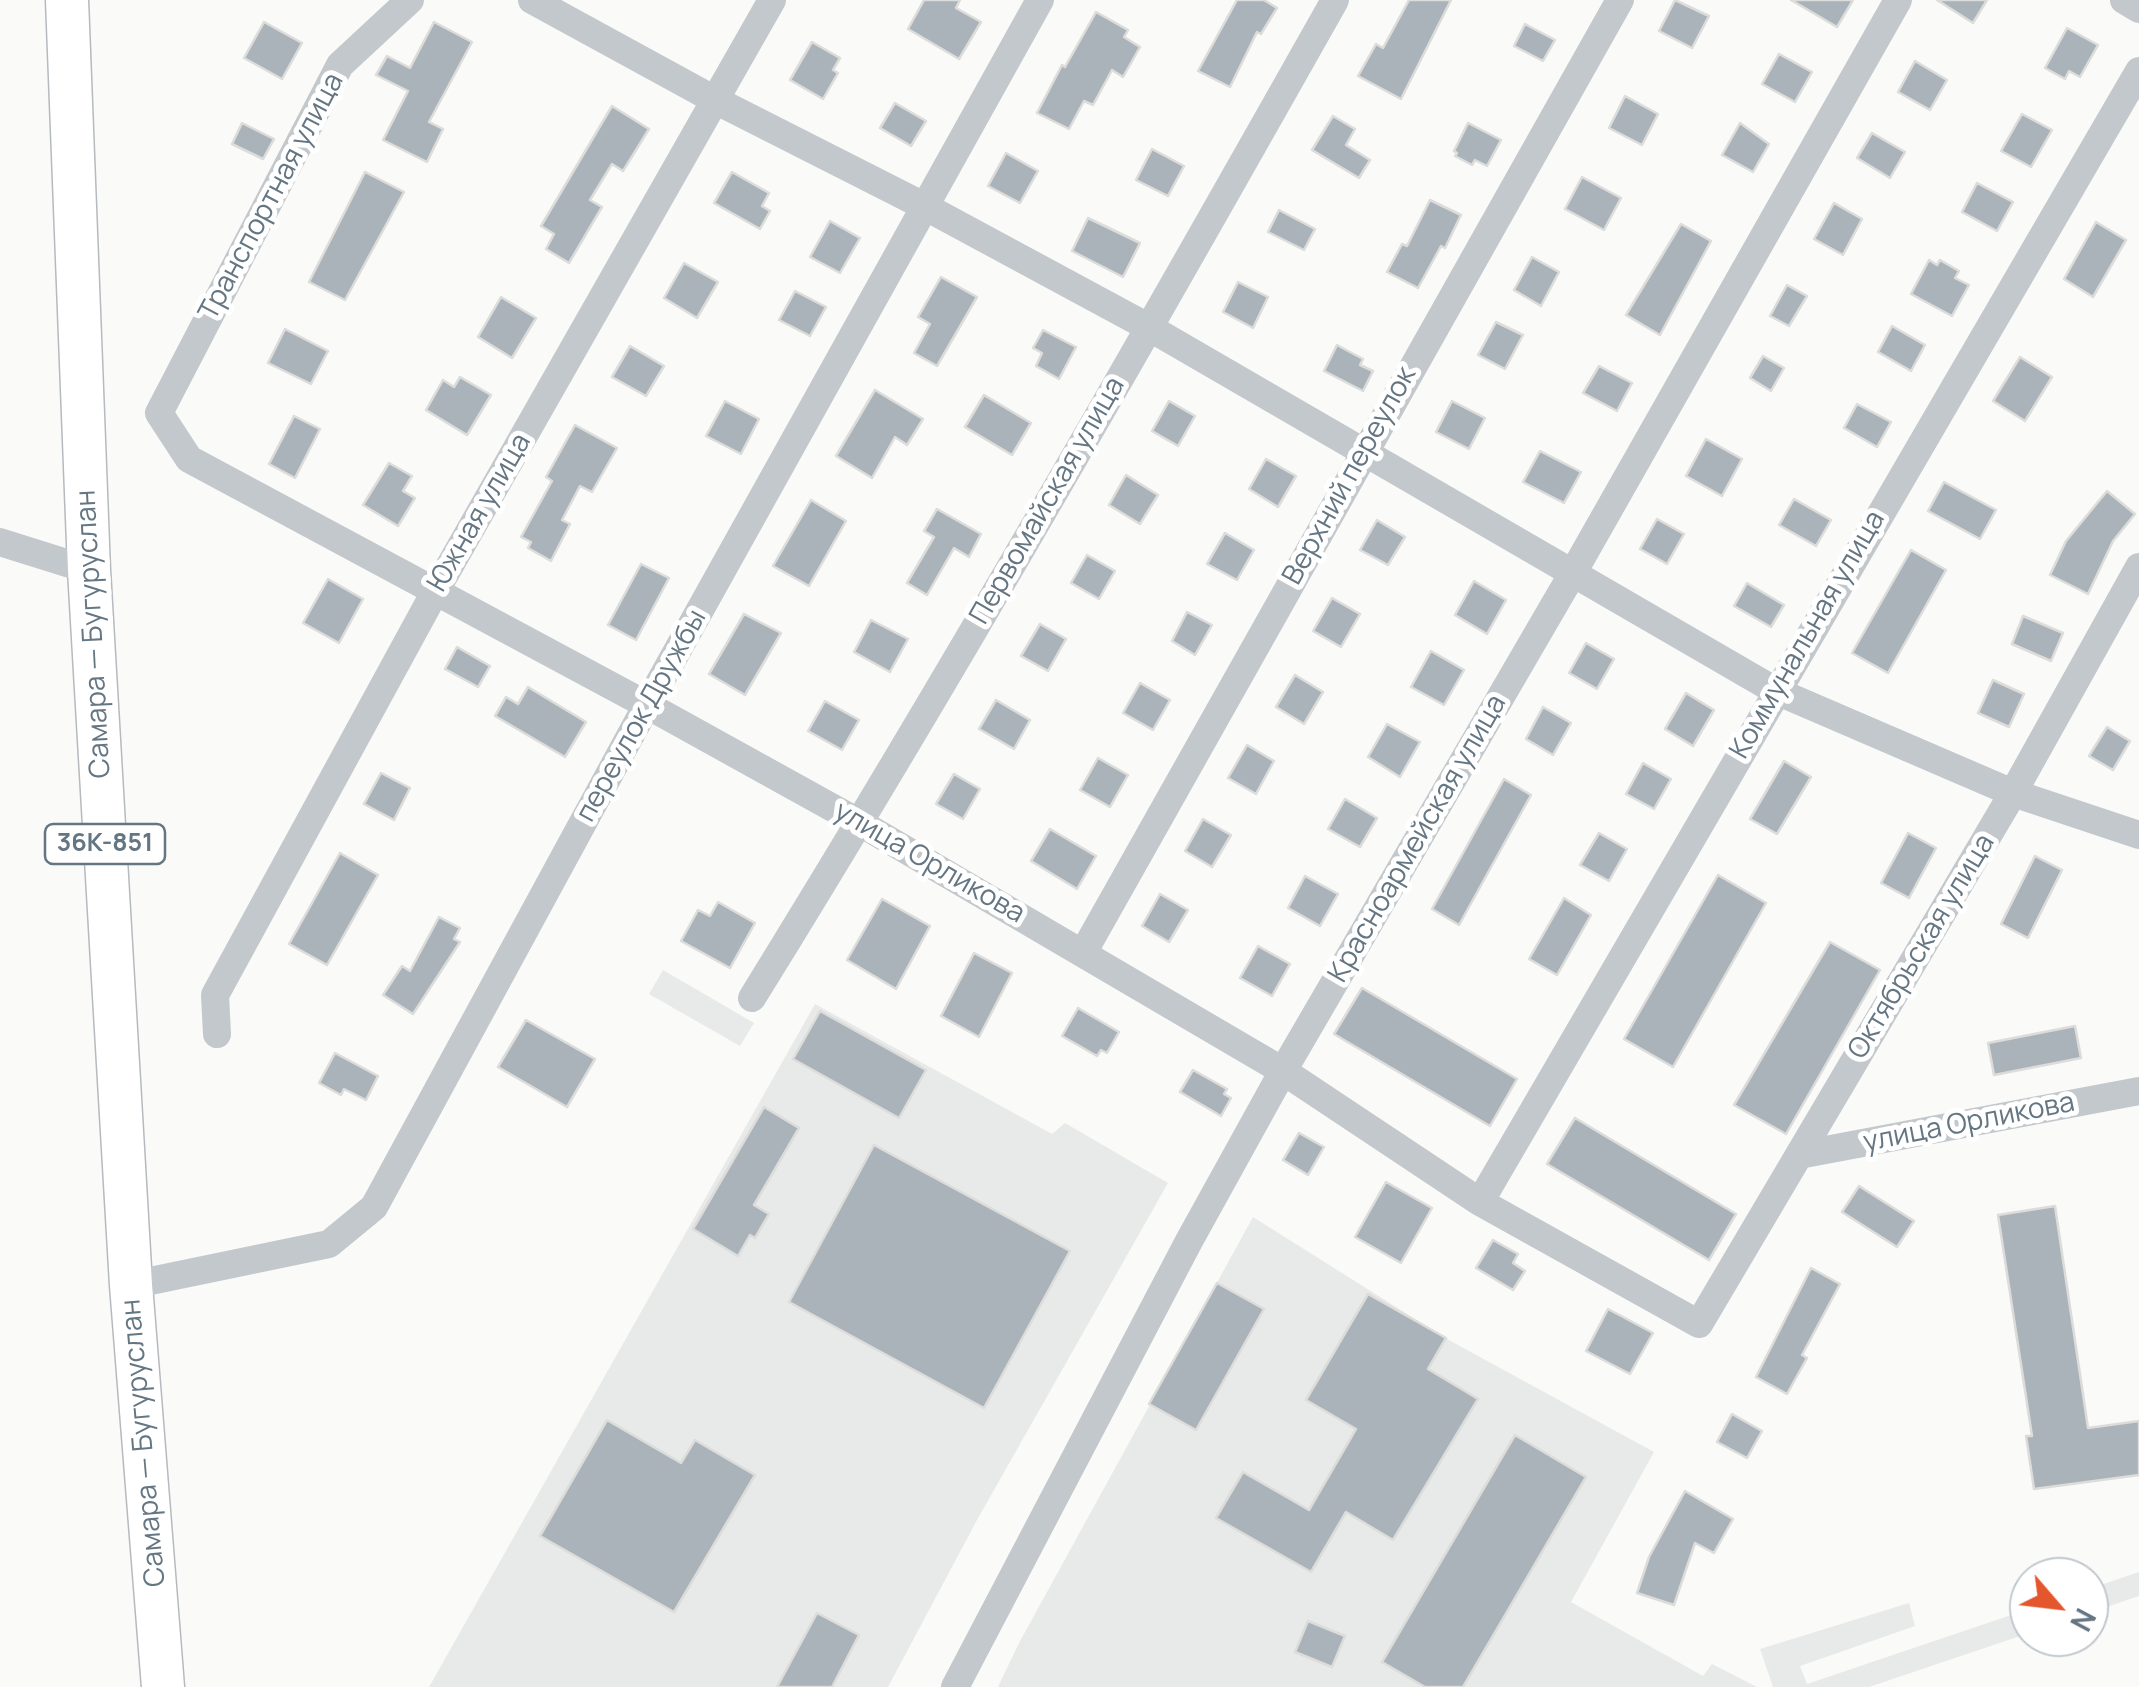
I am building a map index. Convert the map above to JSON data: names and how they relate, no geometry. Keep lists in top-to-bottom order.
{
  "streets": {
    "main road": ["Самара — Бугуруслан", "36К-851"],
    "street": [
      "Транспортная улица",
      "Верхний переулок",
      "Первомайская улица",
      "Южная улица",
      "Коммунальная улица",
      "переулок Дружбы",
      "Красноармейская улица",
      "улица Орликова",
      "Октябрьская улица"
    ]
  },
  "crossings": [
    ["Транспортная улица", "улица Орликова"],
    ["Верхний переулок", "улица Орликова"],
    ["Первомайская улица", "улица Орликова"],
    ["Южная улица", "улица Орликова"],
    ["Самара — Бугуруслан", "переулок Дружбы"],
    ["Коммунальная улица", "улица Орликова"],
    ["переулок Дружбы", "улица Орликова"],
    ["Красноармейская улица", "улица Орликова"],
    ["улица Орликова", "Октябрьская улица"]
  ],
  "north": "bottom right"
}
